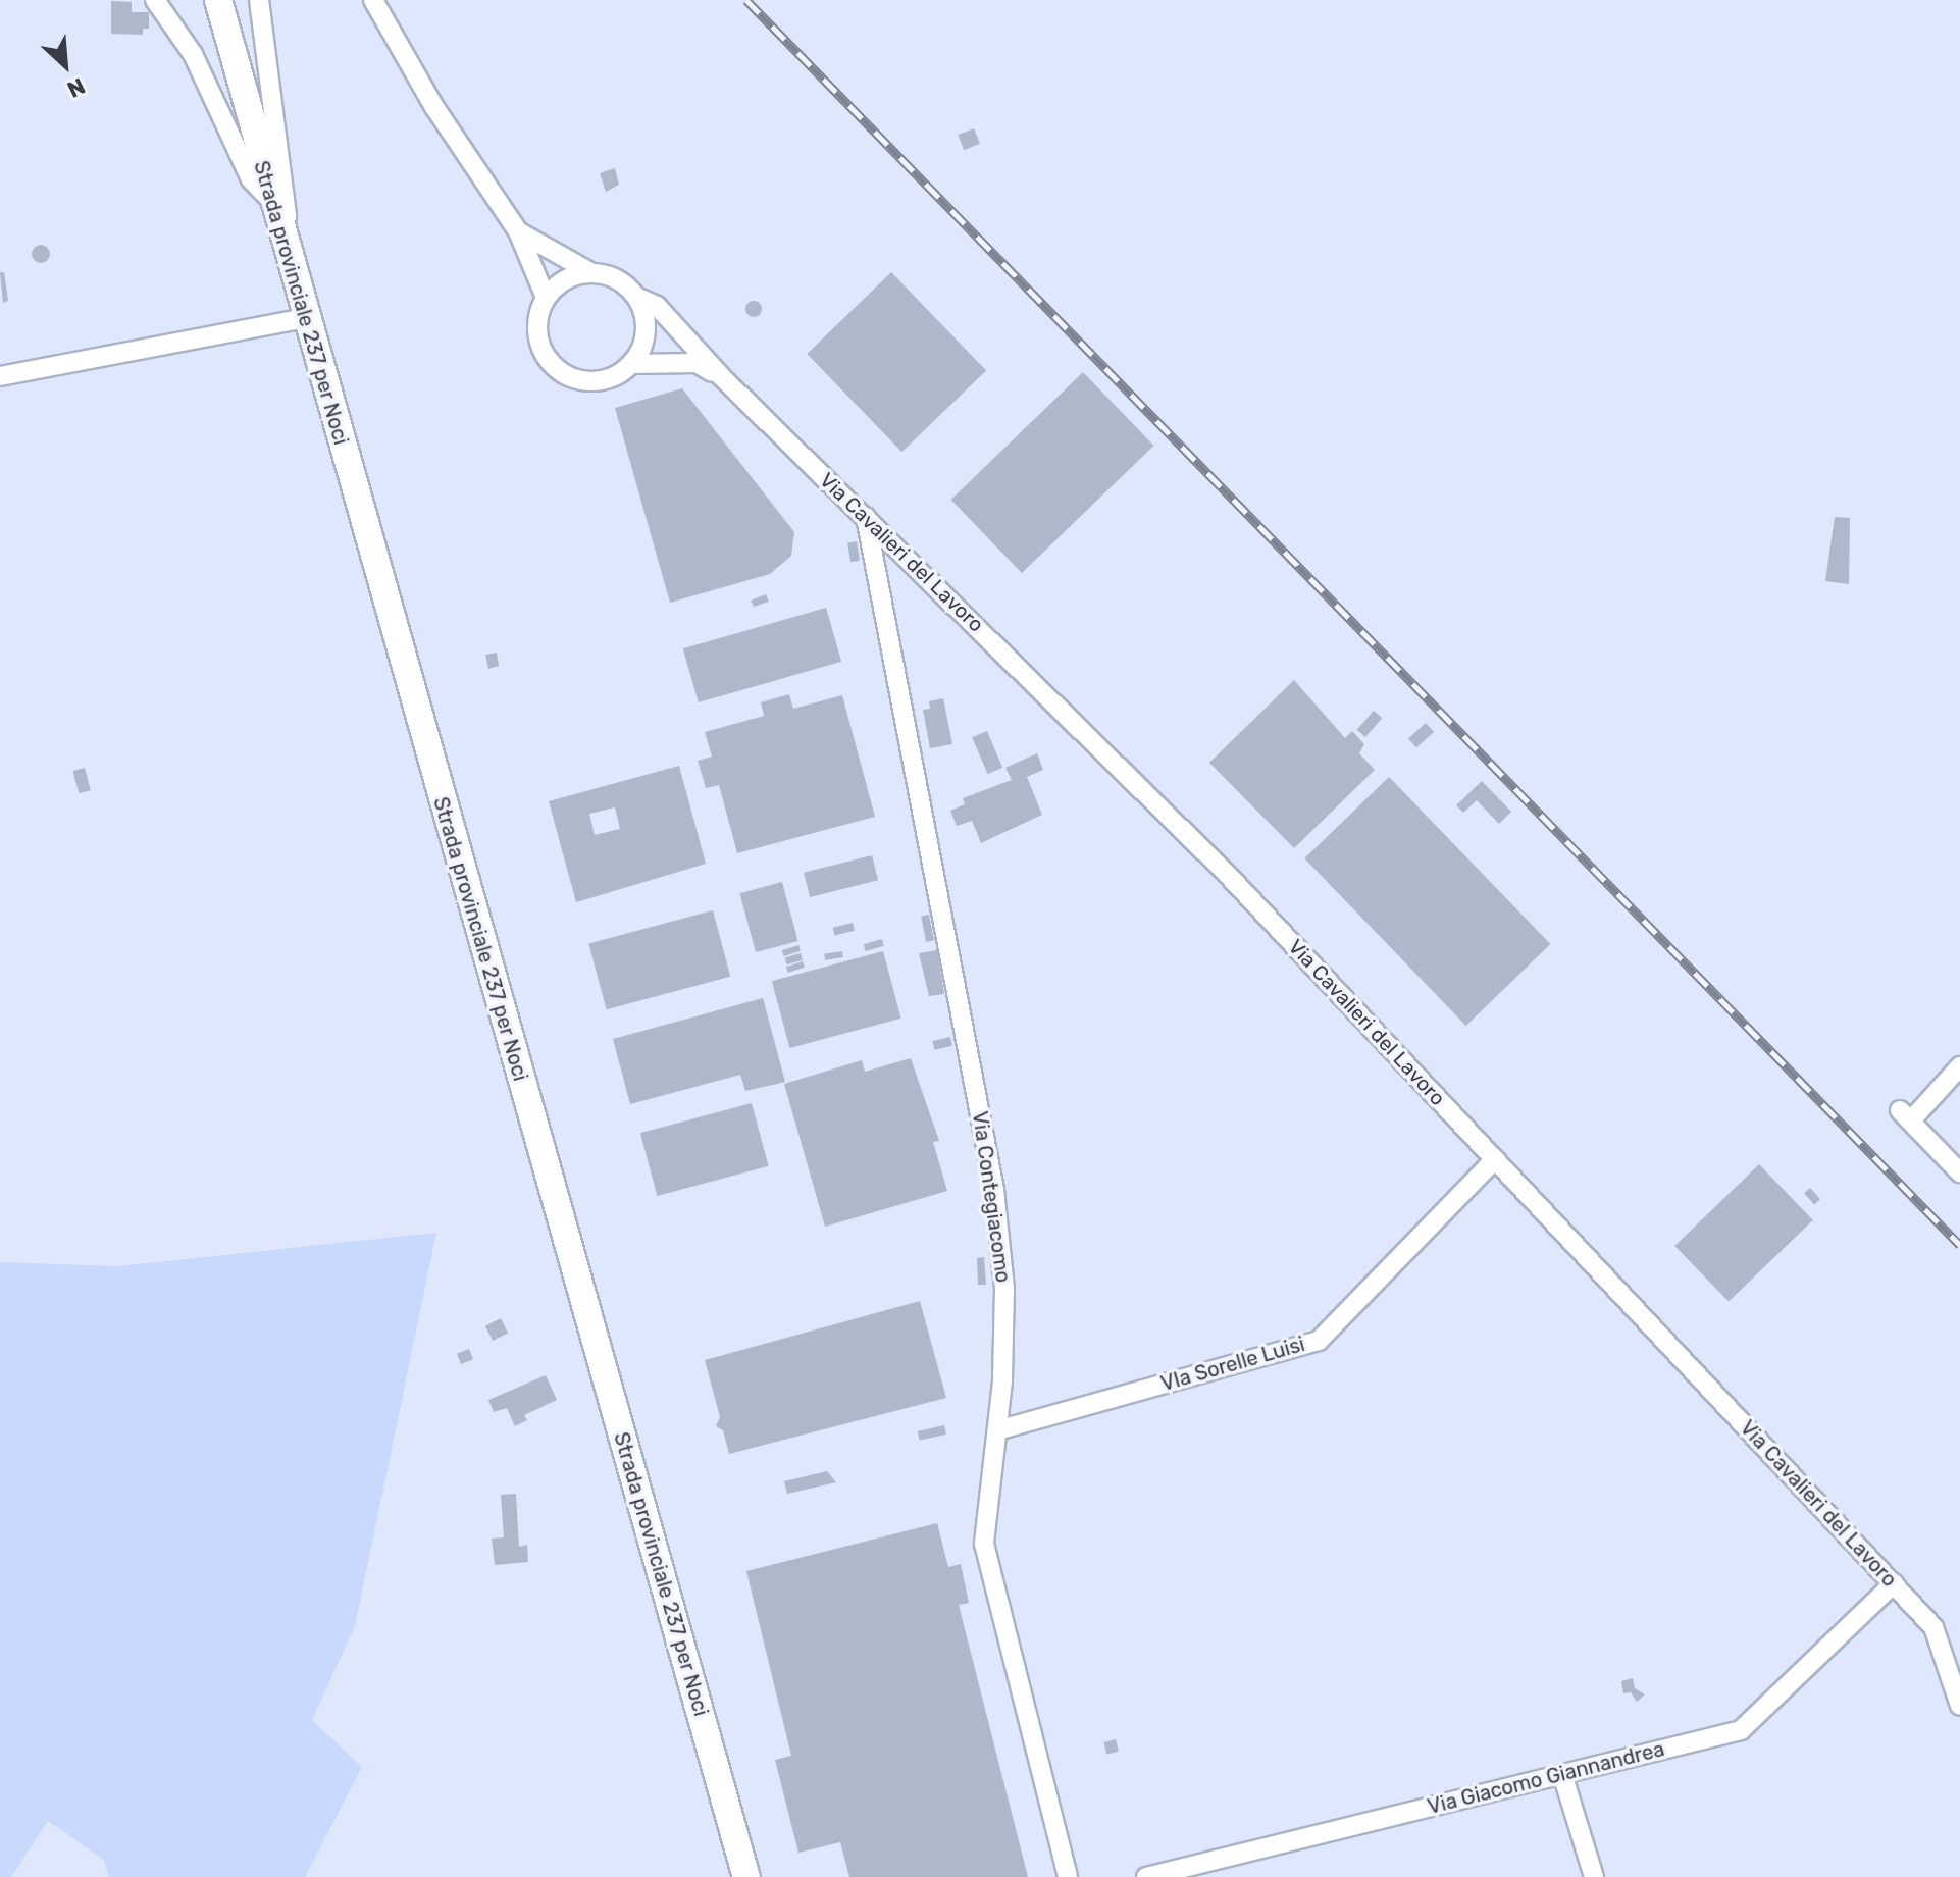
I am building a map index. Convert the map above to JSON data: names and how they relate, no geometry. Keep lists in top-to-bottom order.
{
  "streets": {
    "main road": ["Strada provinciale 237 per Noci"],
    "street": [
      "Via Cavalieri del Lavoro",
      "Via Contegiacomo",
      "VIa Sorelle Luisi",
      "Via Giacomo Giannandrea"
    ]
  },
  "crossings": [
    ["Via Cavalieri del Lavoro", "Via Contegiacomo"],
    ["Via Cavalieri del Lavoro", "VIa Sorelle Luisi"],
    ["Via Cavalieri del Lavoro", "Via Giacomo Giannandrea"],
    ["Via Contegiacomo", "VIa Sorelle Luisi"]
  ],
  "north": "bottom right"
}
